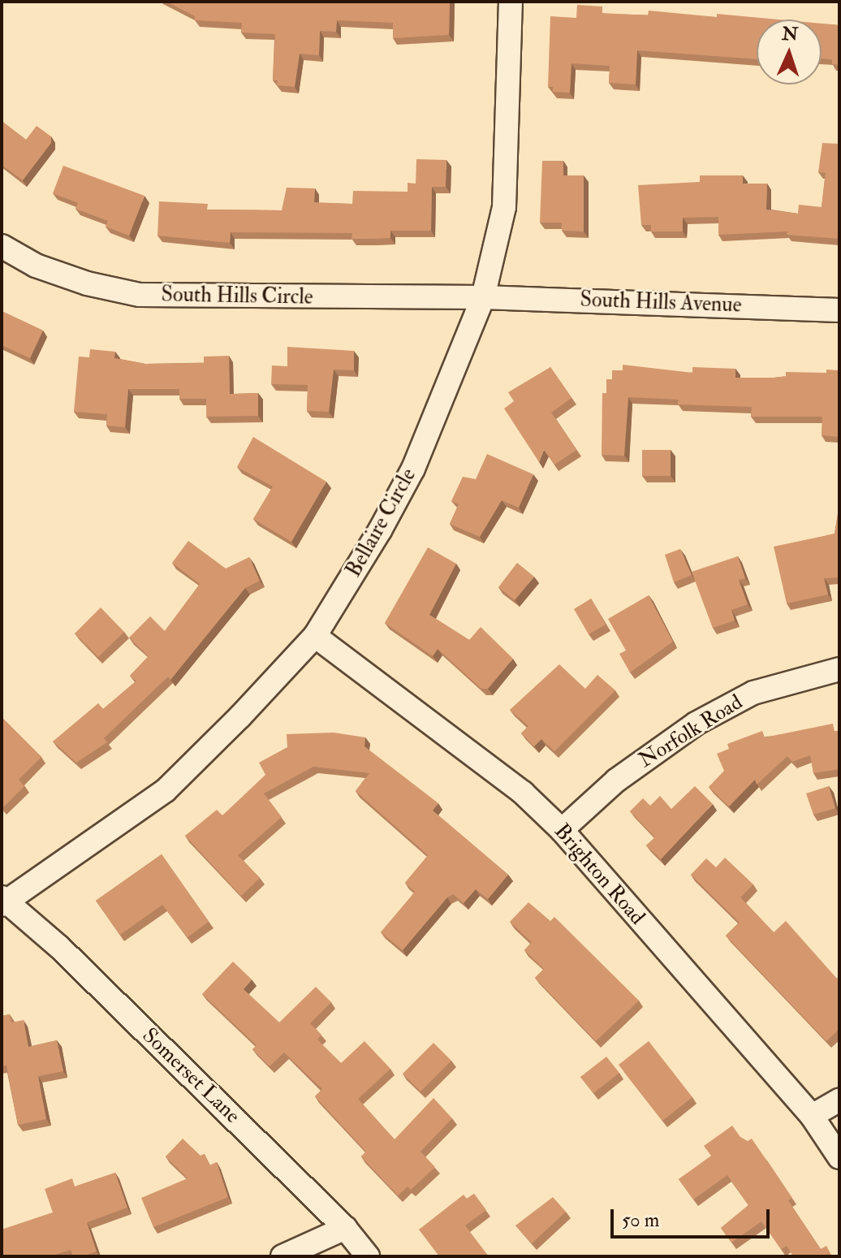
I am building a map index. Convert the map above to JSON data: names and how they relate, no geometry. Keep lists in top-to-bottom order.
{
  "streets": {
    "street": [
      "South Hills Circle",
      "South Hills Avenue",
      "Bellaire Circle",
      "Norfolk Road",
      "Brighton Road",
      "Somerset Lane"
    ]
  },
  "crossings": [
    ["South Hills Circle", "South Hills Avenue"],
    ["South Hills Circle", "Bellaire Circle"],
    ["South Hills Avenue", "Bellaire Circle"],
    ["Bellaire Circle", "Brighton Road"],
    ["Bellaire Circle", "Somerset Lane"],
    ["Norfolk Road", "Brighton Road"]
  ],
  "scale_bar": "50 m",
  "north": "top"
}
